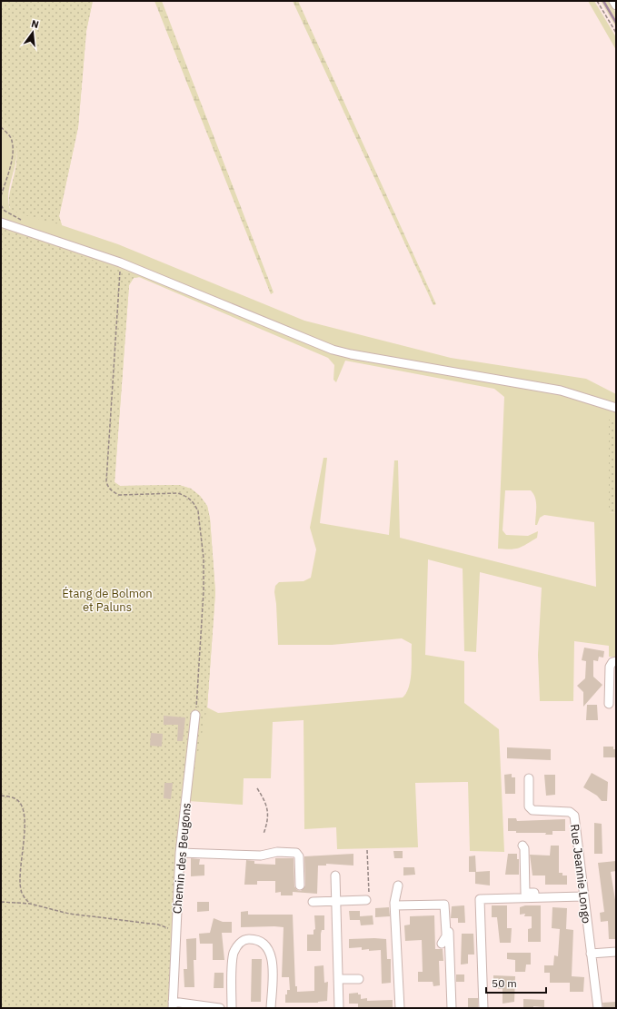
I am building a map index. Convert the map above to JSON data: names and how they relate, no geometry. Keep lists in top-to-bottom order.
{
  "streets": {
    "street": ["Chemin des Beugons", "Rue Jeannie Longo"]
  },
  "parks": ["Étang de Bolmon et Paluns"],
  "scale_bar": "50 m",
  "north": "top"
}
